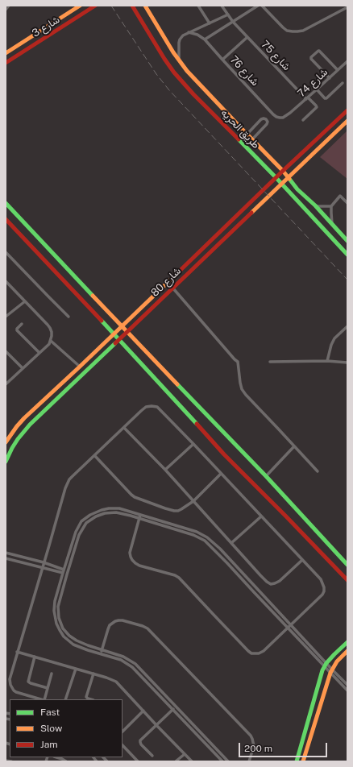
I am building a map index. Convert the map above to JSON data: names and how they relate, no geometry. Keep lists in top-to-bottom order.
{
  "streets": {
    "street": [
      "شارع 3",
      "شارع 75",
      "شارع 76",
      "شارع 74",
      "طريق الحريه",
      "شارع 80"
    ]
  },
  "crossings": [
    ["شارع 75", "شارع 74"],
    ["شارع 76", "شارع 74"],
    ["طريق الحريه", "شارع 80"]
  ],
  "legend": ["Fast", "Slow", "Jam"],
  "scale_bar": "200 m"
}
